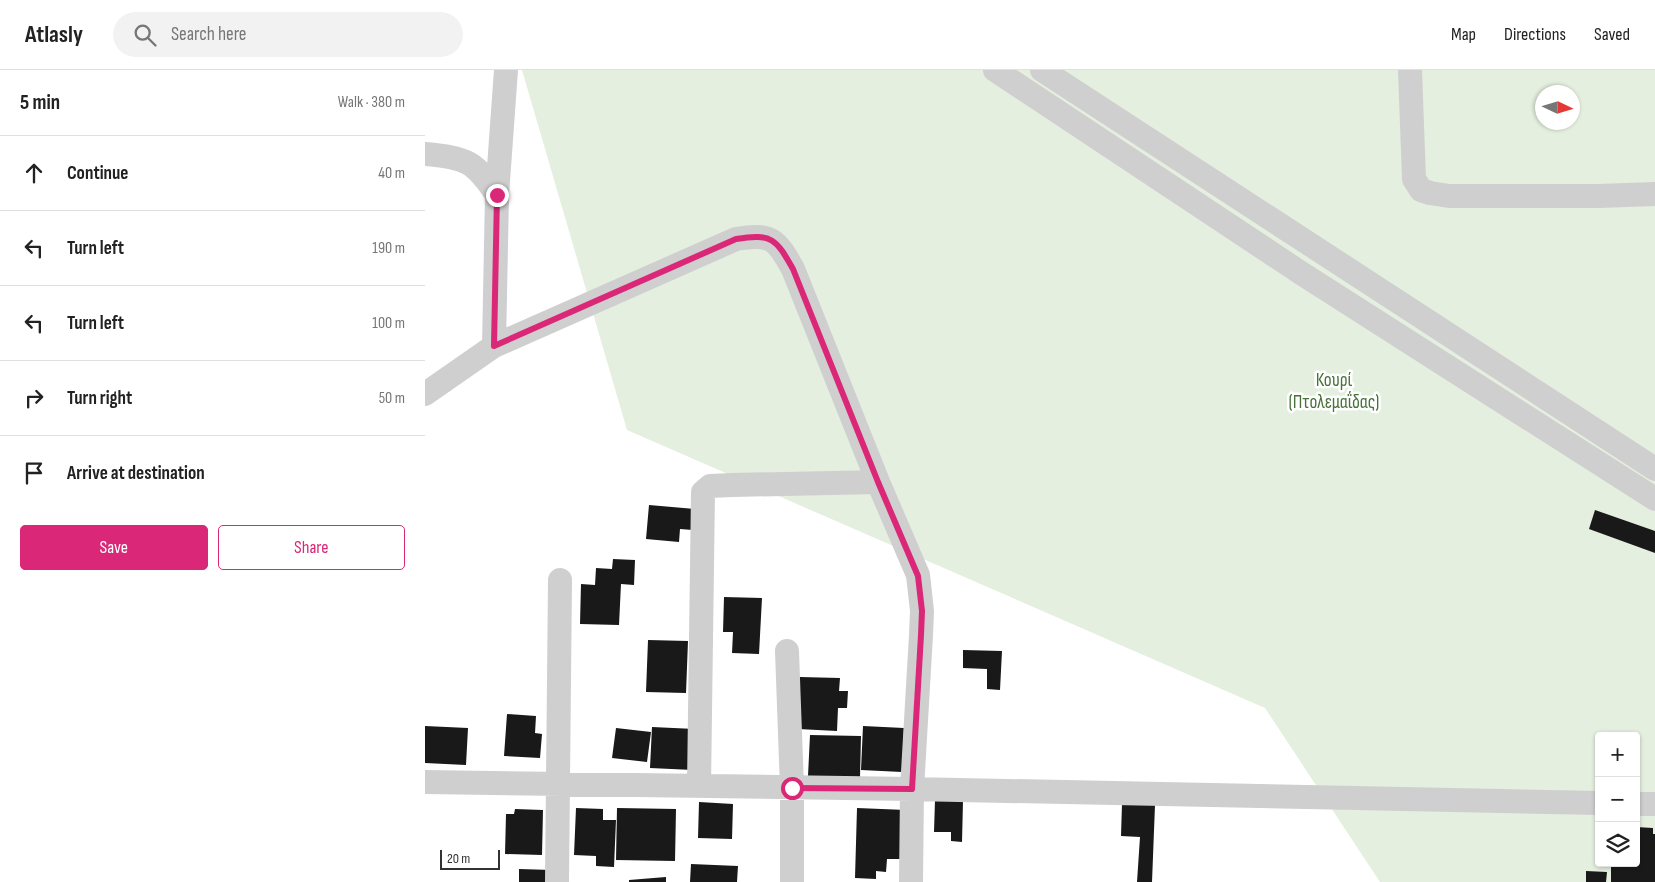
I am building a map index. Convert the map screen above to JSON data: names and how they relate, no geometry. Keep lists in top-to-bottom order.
{
  "parks": ["Κουρί (Πτολεμαΐδας)"],
  "scale_bar": "20 m",
  "north": "right",
  "page": {
    "header": "Atlasly",
    "search": "Search here",
    "nav": ["Map", "Directions", "Saved"],
    "heading": ["5 min", "Walk · 380 m"],
    "list": [
      ["Continue", "40 m"],
      ["Turn left", "190 m"],
      ["Turn left", "100 m"],
      ["Turn right", "50 m"],
      "Arrive at destination"
    ],
    "buttons": ["Save", "Share"],
    "map_buttons": ["+", "−"],
    "scale": "20 m"
  }
}
